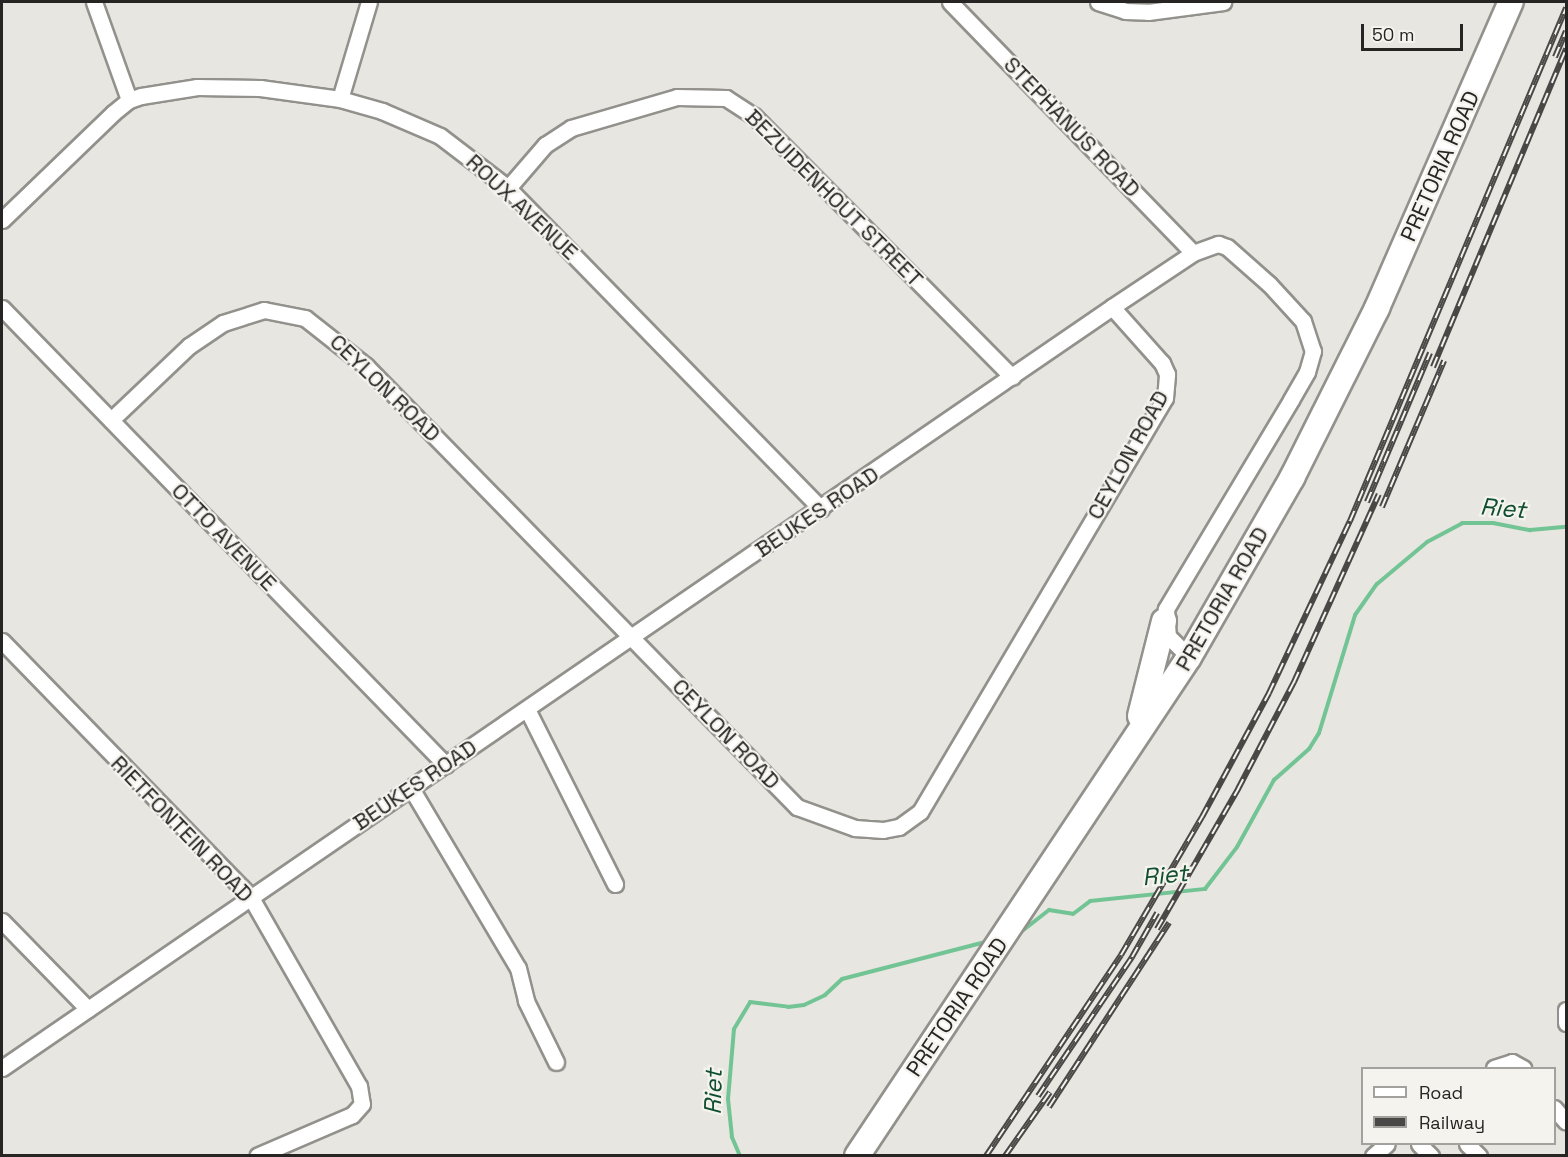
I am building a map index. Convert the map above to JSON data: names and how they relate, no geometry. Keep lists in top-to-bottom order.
{
  "streets": {
    "main road": ["PRETORIA ROAD"],
    "street": [
      "STEPHANUS ROAD",
      "BEZUIDENHOUT STREET",
      "ROUX AVENUE",
      "CEYLON ROAD",
      "BEUKES ROAD",
      "OTTO AVENUE",
      "RIETFONTEIN ROAD"
    ]
  },
  "crossings": [
    ["STEPHANUS ROAD", "BEUKES ROAD"],
    ["BEZUIDENHOUT STREET", "ROUX AVENUE"],
    ["BEZUIDENHOUT STREET", "BEUKES ROAD"],
    ["ROUX AVENUE", "BEUKES ROAD"],
    ["CEYLON ROAD", "BEUKES ROAD"],
    ["CEYLON ROAD", "OTTO AVENUE"],
    ["BEUKES ROAD", "OTTO AVENUE"],
    ["BEUKES ROAD", "RIETFONTEIN ROAD"]
  ],
  "water": ["Riet"],
  "legend": ["Road", "Railway"],
  "scale_bar": "50 m"
}
